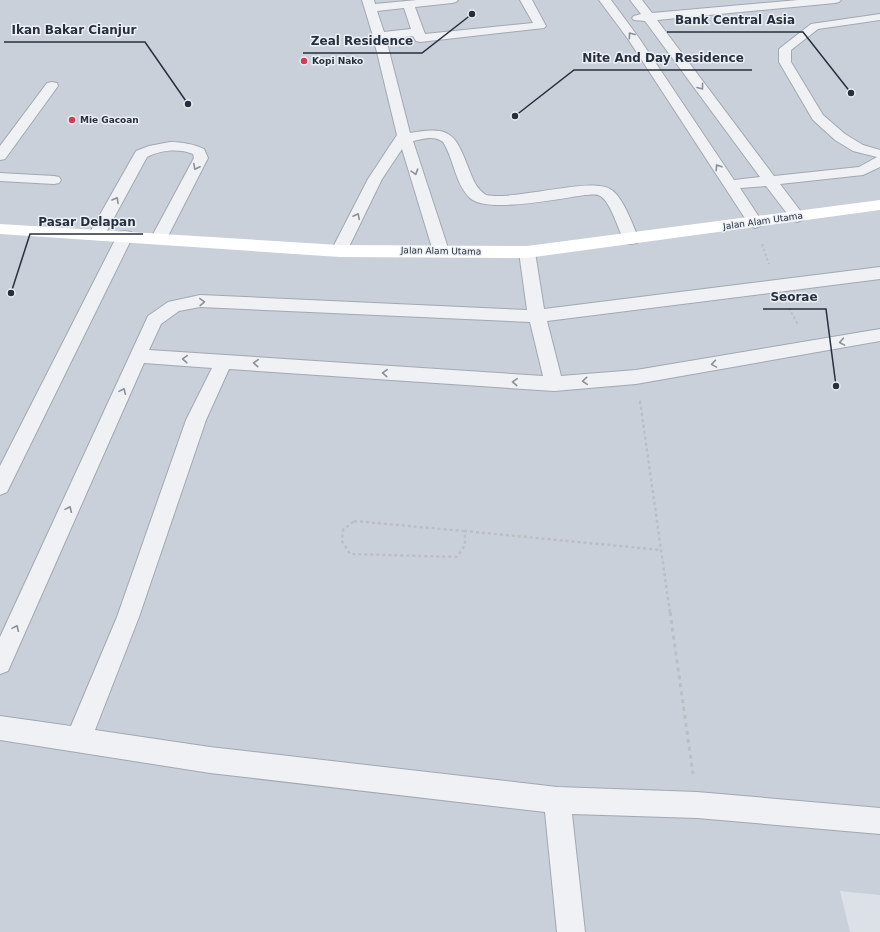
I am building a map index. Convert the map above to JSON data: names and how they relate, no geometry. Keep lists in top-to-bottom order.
{
  "streets": {
    "main road": ["Jalan Alam Utama"]
  },
  "places": [
    "Zeal Residence",
    "Kopi Nako",
    "Bank Central Asia",
    "Ikan Bakar Cianjur",
    "Nite And Day Residence",
    "Mie Gacoan",
    "Pasar Delapan",
    "Seorae"
  ]
}
